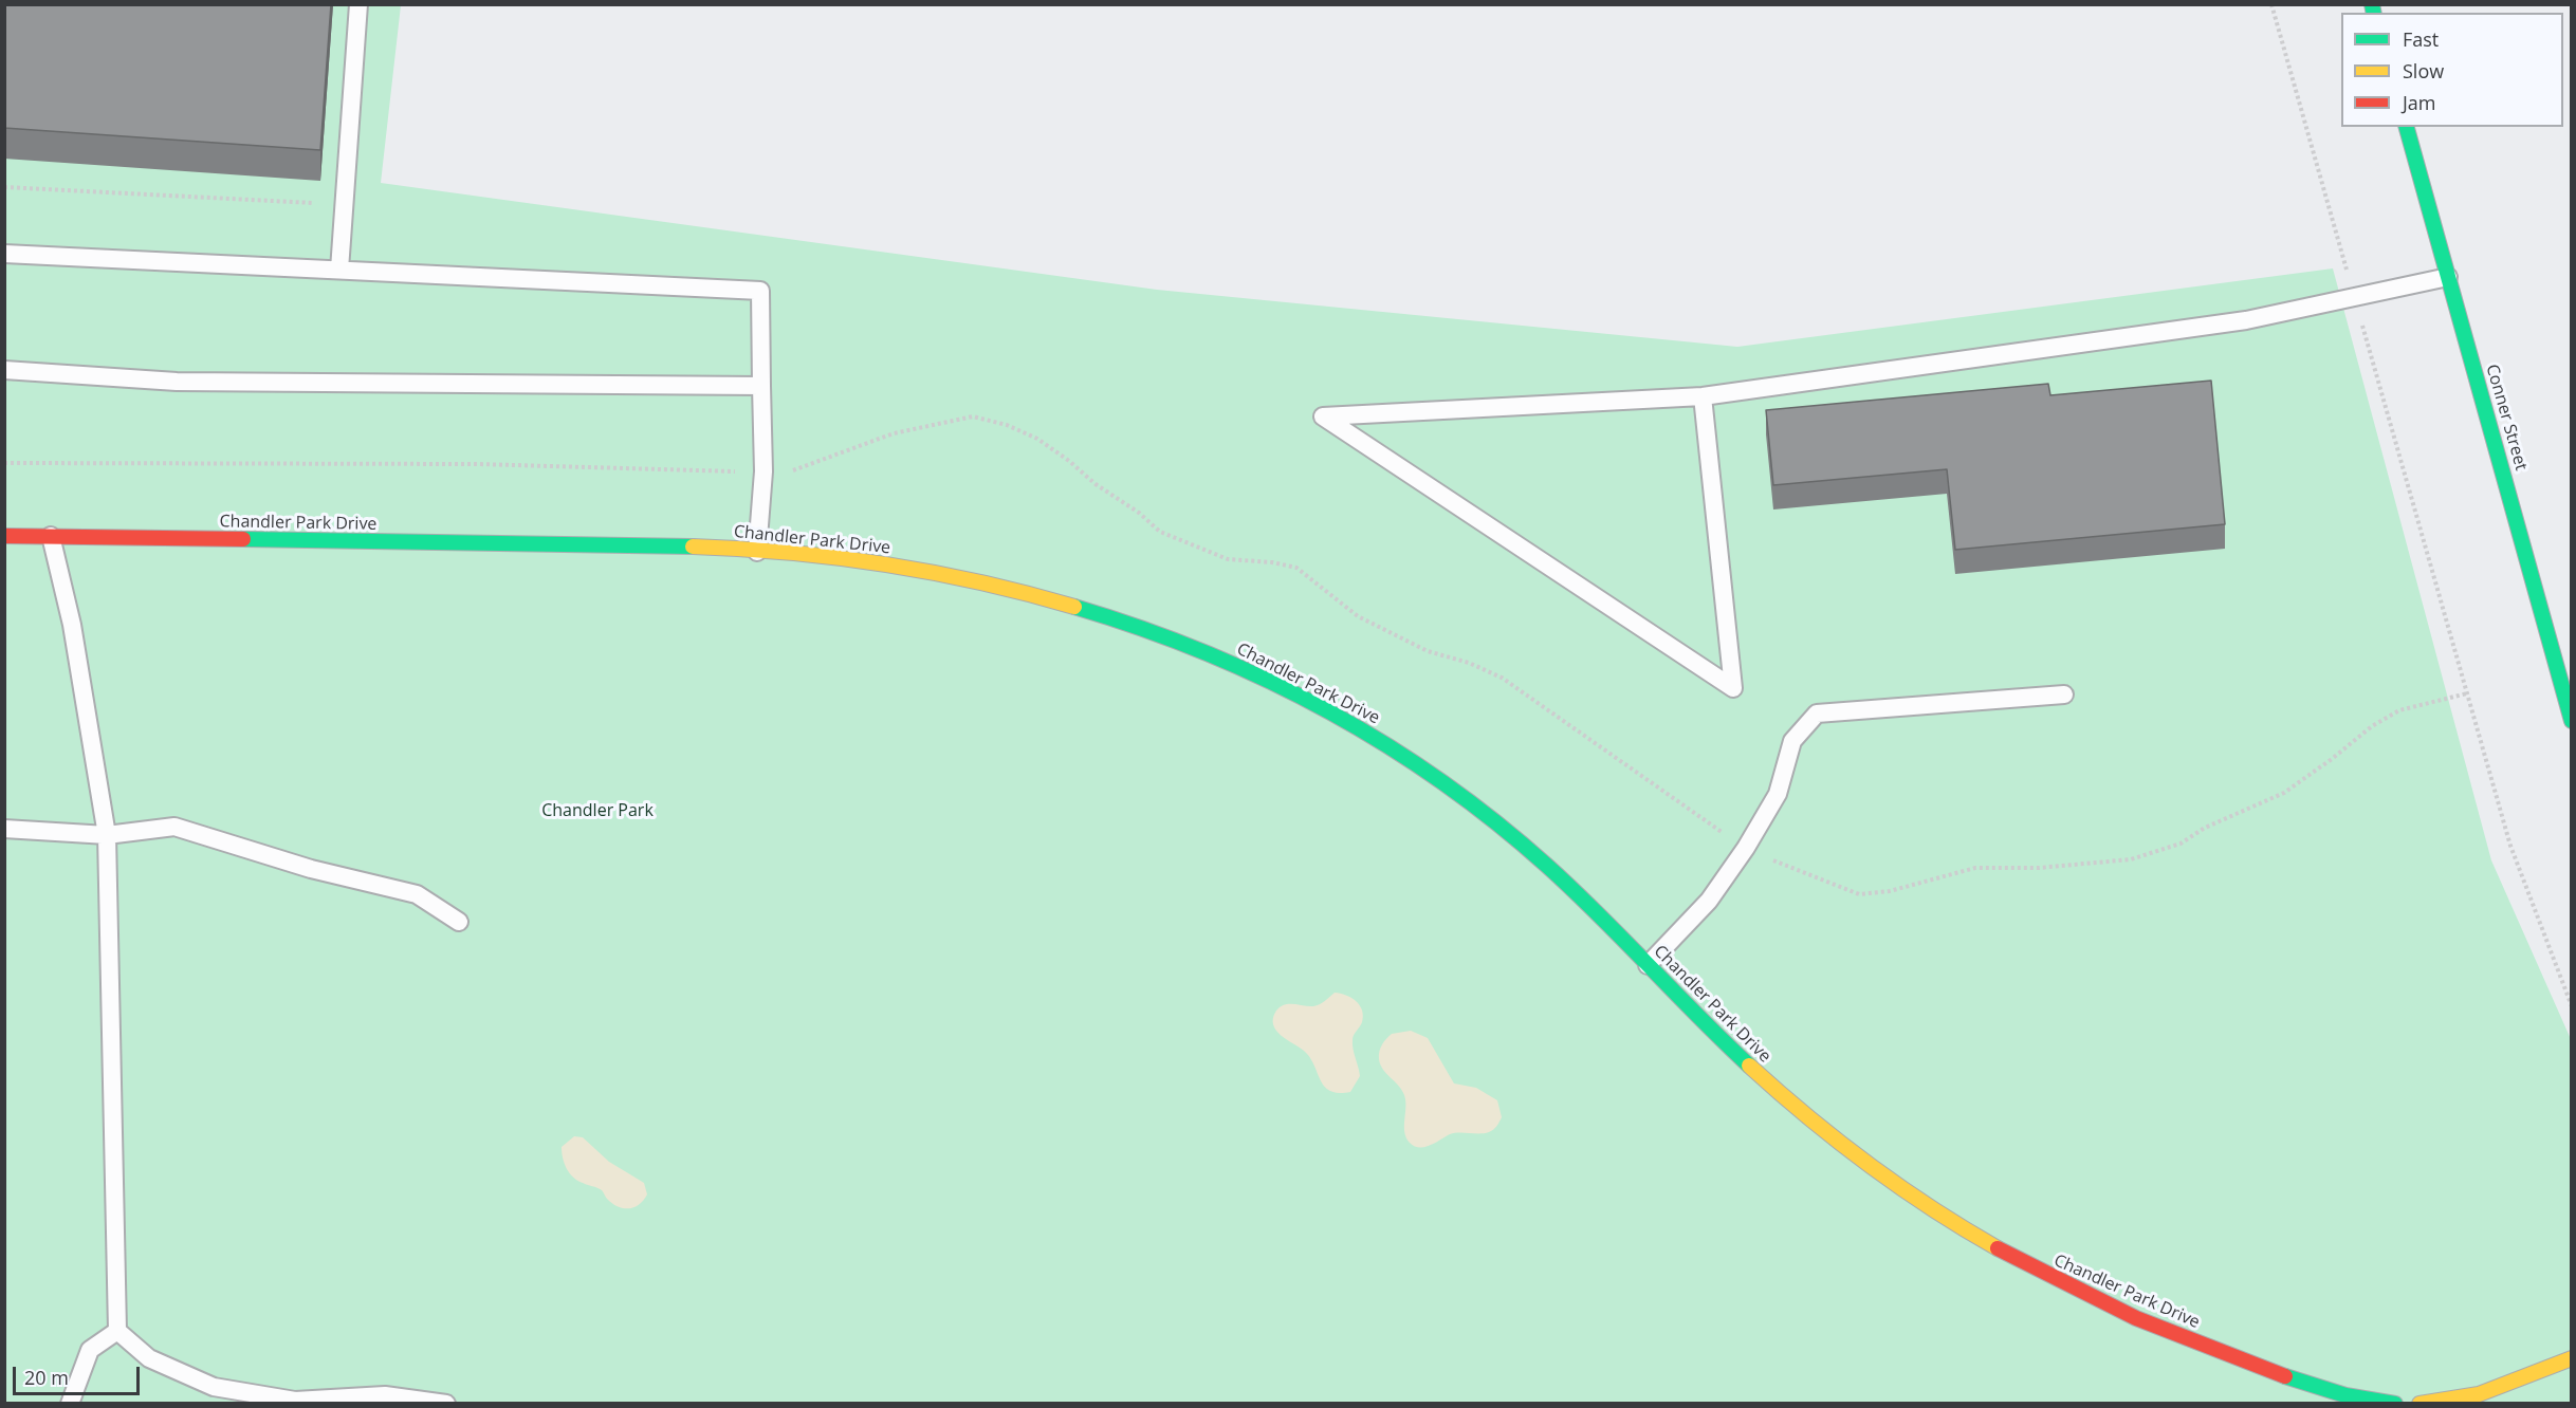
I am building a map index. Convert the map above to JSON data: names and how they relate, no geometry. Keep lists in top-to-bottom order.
{
  "streets": {
    "street": ["Conner Street", "Chandler Park Drive"]
  },
  "parks": ["Chandler Park"],
  "legend": ["Fast", "Slow", "Jam"],
  "scale_bar": "20 m"
}
